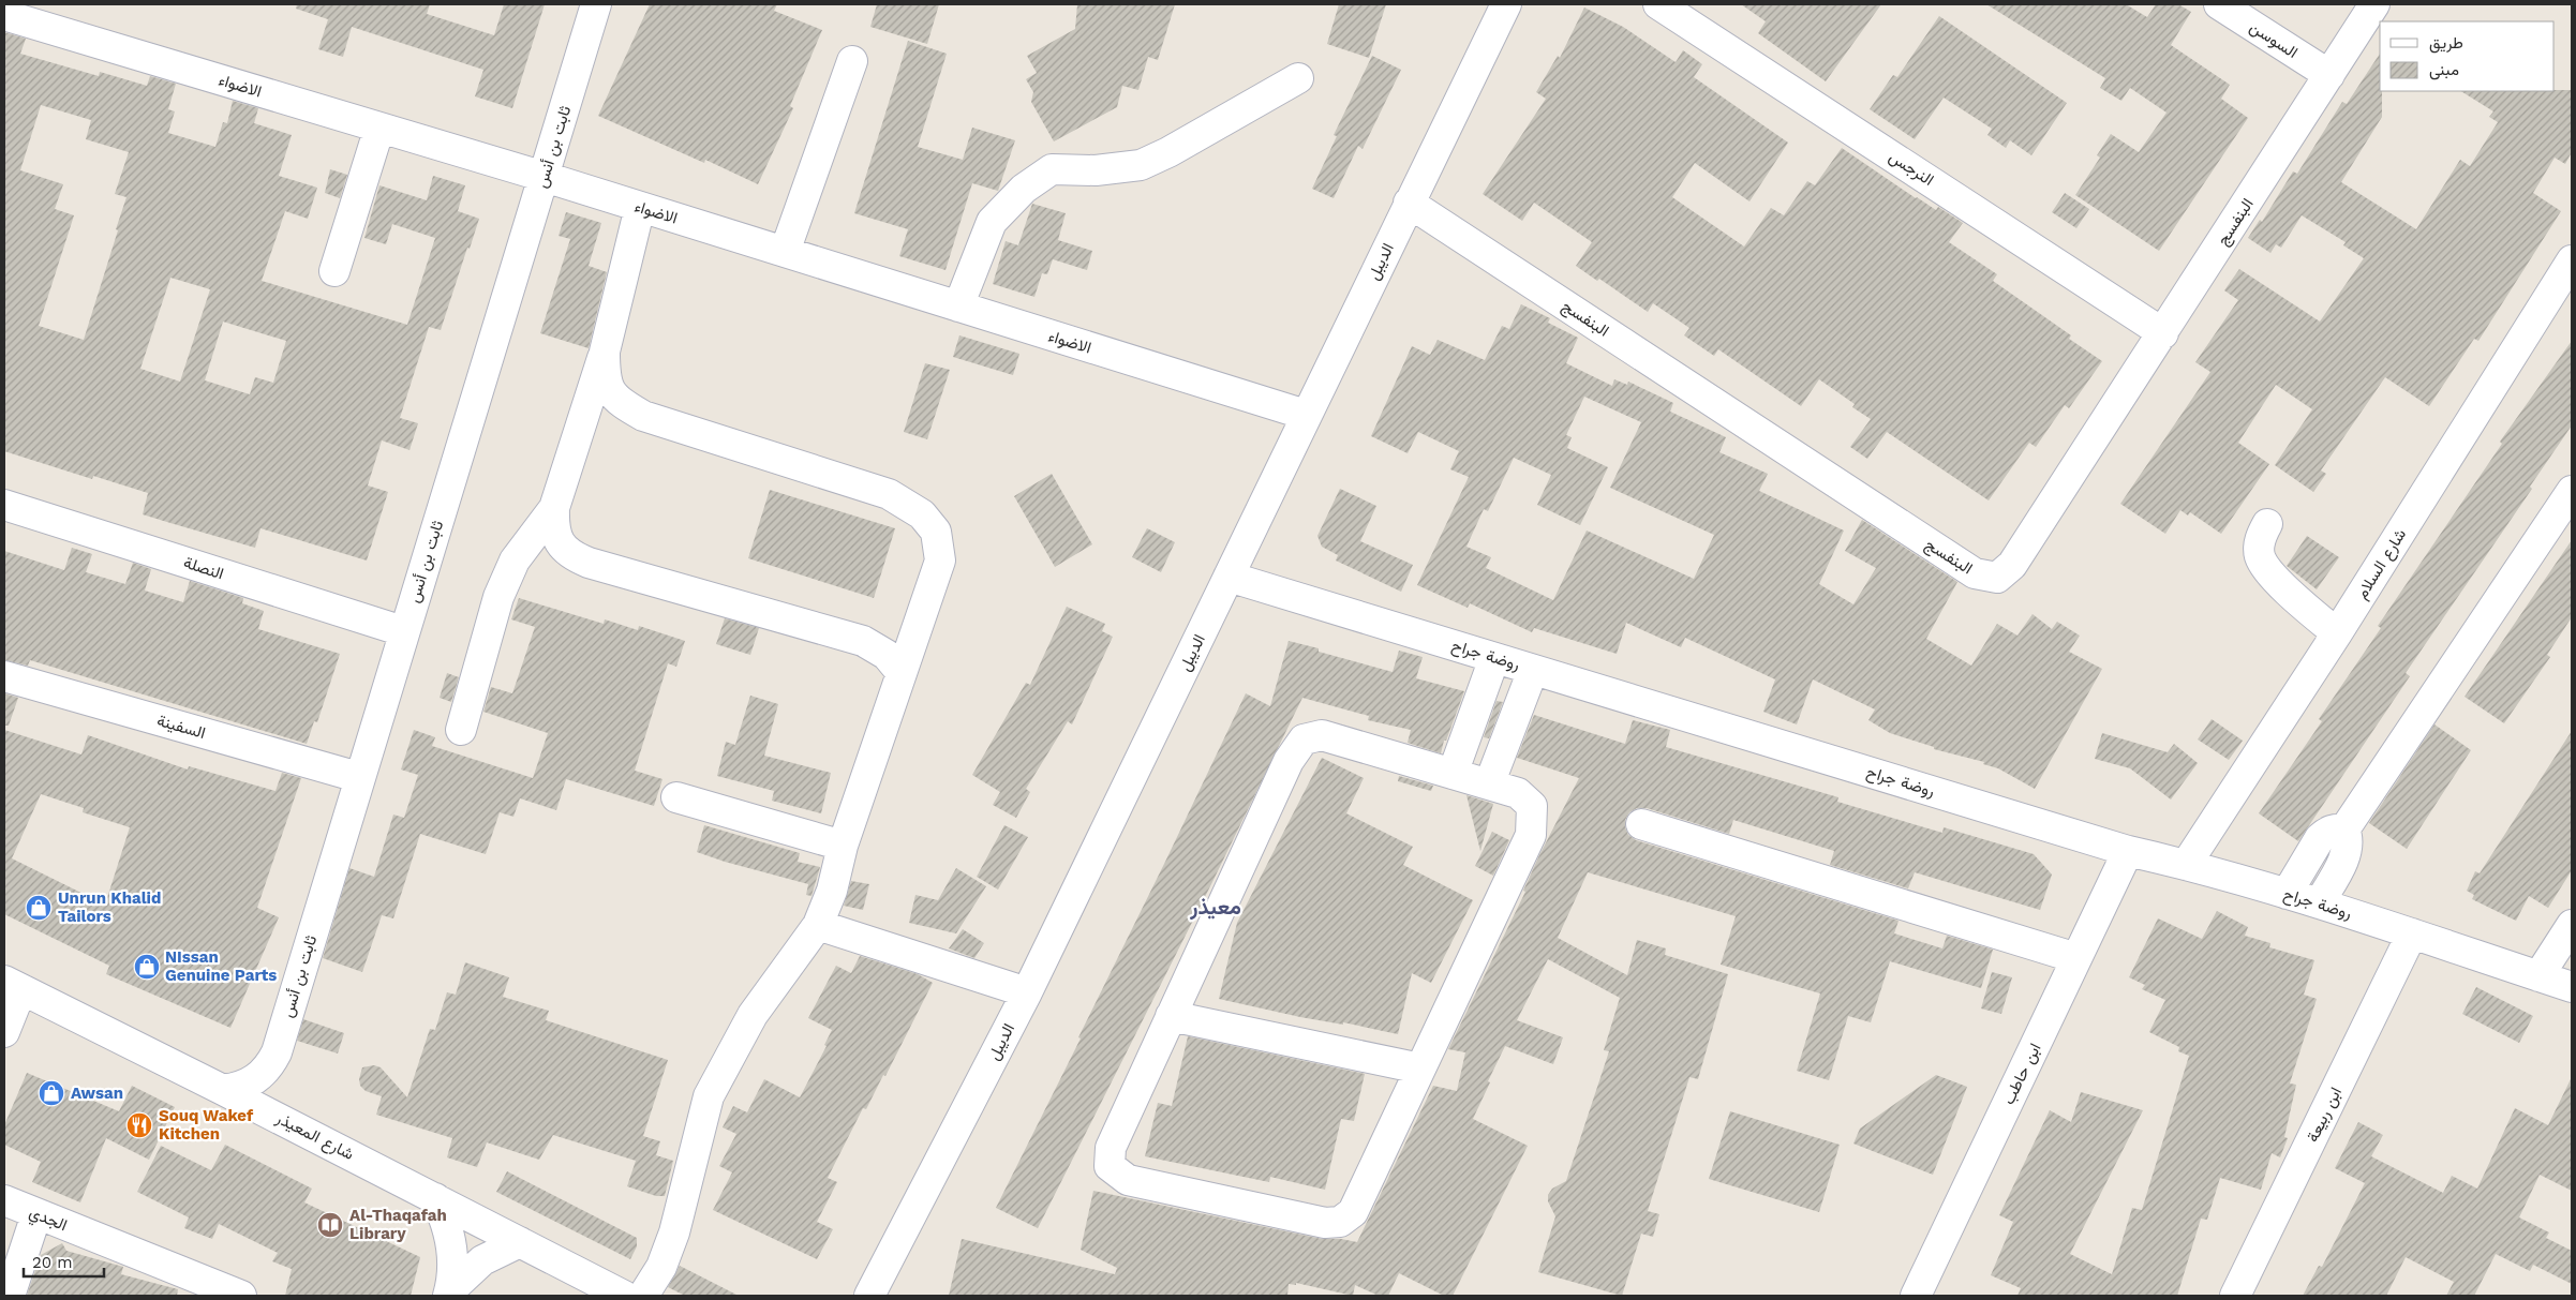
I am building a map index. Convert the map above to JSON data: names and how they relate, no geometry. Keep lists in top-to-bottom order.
{
  "streets": {
    "street": [
      "السوسن",
      "الاضواء",
      "ثابت بن أنس",
      "النرجس",
      "البنفسج",
      "الديبل",
      "شارع السلام",
      "النصلة",
      "روضة جراح",
      "السفينة",
      "ابن حاطب",
      "ابن ربيعة",
      "شارع المعيذر",
      "الجدي"
    ]
  },
  "crossings": [
    ["السوسن", "البنفسج"],
    ["الاضواء", "ثابت بن أنس"],
    ["الاضواء", "الديبل"],
    ["ثابت بن أنس", "النصلة"],
    ["ثابت بن أنس", "السفينة"],
    ["ثابت بن أنس", "شارع المعيذر"],
    ["النرجس", "البنفسج"],
    ["البنفسج", "الديبل"],
    ["الديبل", "روضة جراح"],
    ["شارع السلام", "روضة جراح"],
    ["روضة جراح", "ابن حاطب"],
    ["روضة جراح", "ابن ربيعة"]
  ],
  "districts": ["معيذر"],
  "places": {
    "shop": ["Unrun Khalid Tailors", "NIssan Genuine Parts", "Awsan"],
    "restaurant": ["Souq Wakef Kitchen"],
    "library": ["Al-Thaqafah Library"]
  },
  "legend": ["طريق", "مبنى"],
  "scale_bar": "20 m"
}
